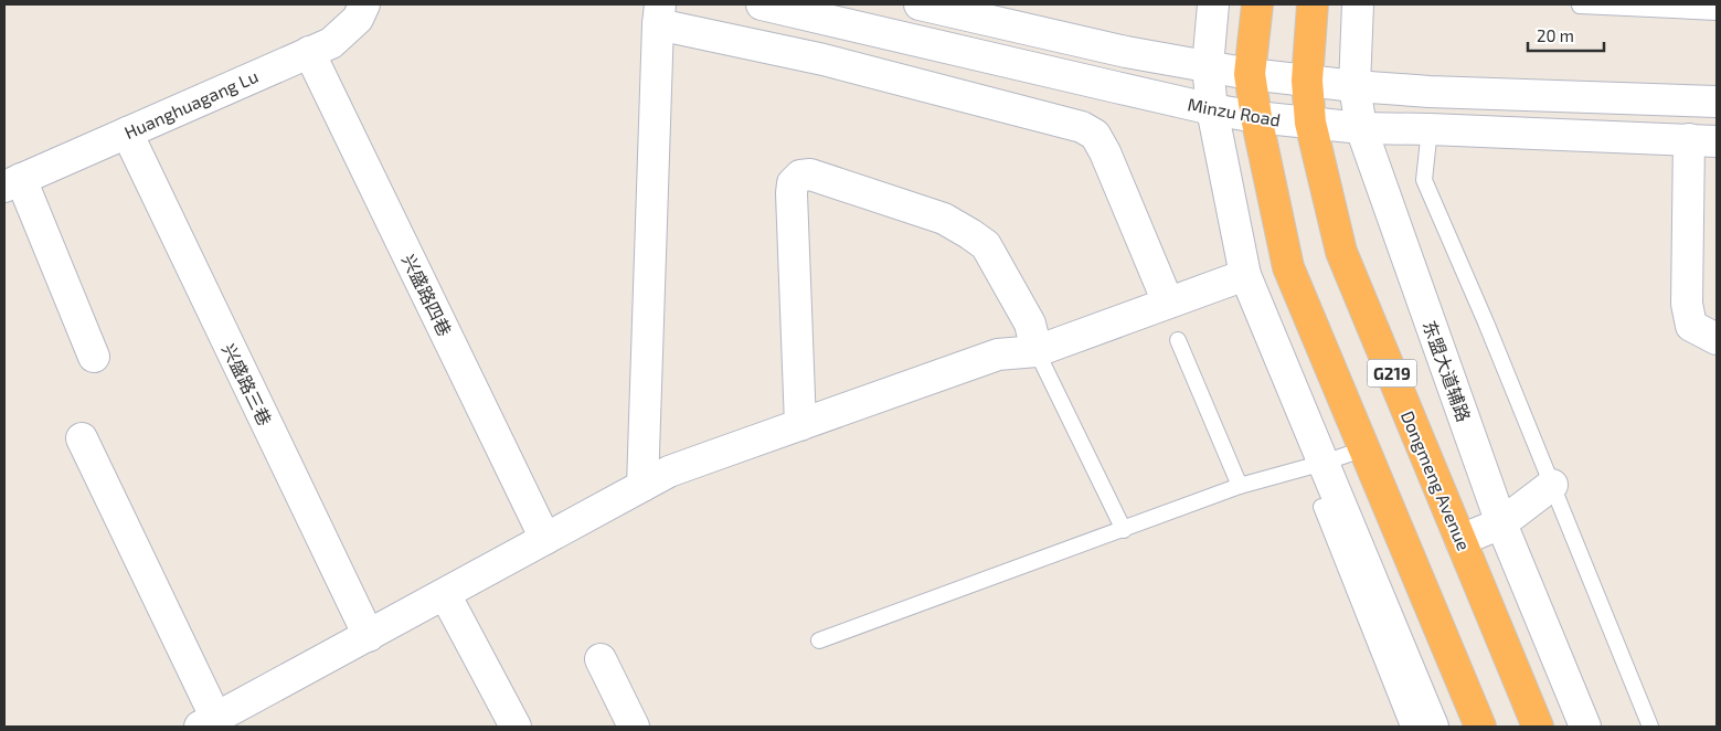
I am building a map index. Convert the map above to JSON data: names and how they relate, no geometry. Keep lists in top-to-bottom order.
{
  "streets": {
    "highway": ["G219", "Dongmeng Avenue"],
    "street": [
      "Huanghuagang Lu",
      "Minzu Road",
      "兴盛路四巷",
      "东盟大道辅路",
      "兴盛路三巷"
    ]
  },
  "crossings": [
    ["Huanghuagang Lu", "兴盛路四巷"],
    ["Huanghuagang Lu", "兴盛路三巷"],
    ["Minzu Road", "东盟大道辅路"],
    ["Minzu Road", "G219"],
    ["Minzu Road", "Dongmeng Avenue"]
  ],
  "scale_bar": "20 m"
}
